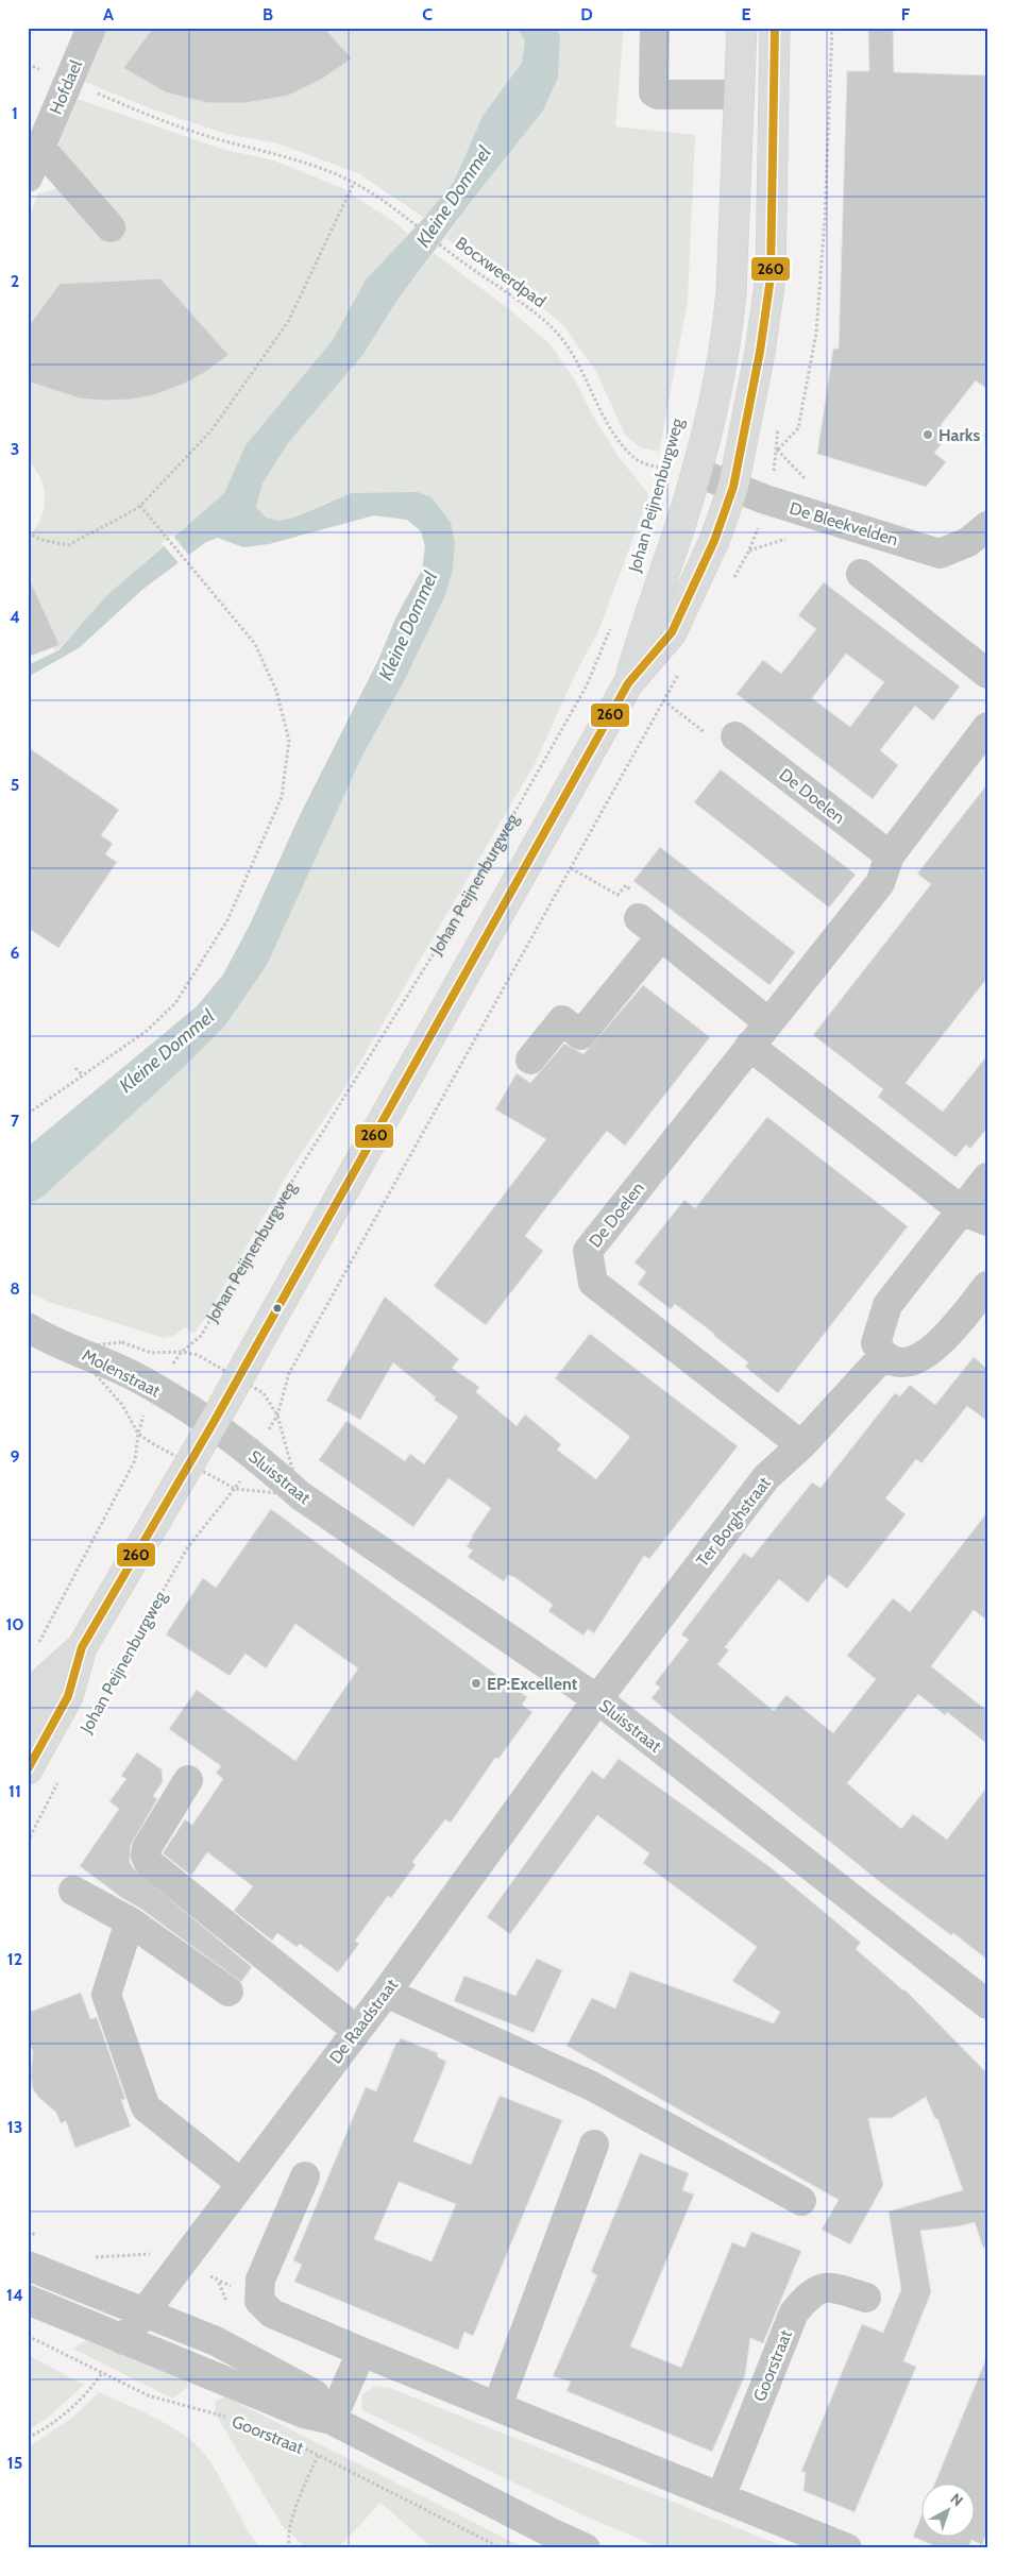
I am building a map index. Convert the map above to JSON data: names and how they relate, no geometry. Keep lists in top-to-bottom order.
{
  "streets": {
    "main road": ["Johan Peijnenburgweg"],
    "street": [
      "Hofdael",
      "De Bleekvelden",
      "De Doelen",
      "Molenstraat",
      "Sluisstraat",
      "Ter Borghstraat",
      "De Raadstraat",
      "Goorstraat"
    ],
    "path": ["Bocxweerdpad"]
  },
  "crossings": [
    ["Hofdael", "Bocxweerdpad"],
    ["Bocxweerdpad", "Johan Peijnenburgweg"],
    ["Johan Peijnenburgweg", "De Bleekvelden"],
    ["Johan Peijnenburgweg", "Molenstraat"],
    ["Johan Peijnenburgweg", "Sluisstraat"],
    ["De Doelen", "Ter Borghstraat"],
    ["Molenstraat", "Sluisstraat"],
    ["Sluisstraat", "Ter Borghstraat"],
    ["Sluisstraat", "De Raadstraat"],
    ["Ter Borghstraat", "De Raadstraat"],
    ["De Raadstraat", "Goorstraat"]
  ],
  "water": ["Kleine Dommel"],
  "places": ["Harks", "EP:Excellent"],
  "lines": ["transit line 260"],
  "north": "top right",
  "grid": {
    "columns": [
      "A",
      "B",
      "C",
      "D",
      "E",
      "F"
    ],
    "rows": [
      "1",
      "2",
      "3",
      "4",
      "5",
      "6",
      "7",
      "8",
      "9",
      "10",
      "11",
      "12",
      "13",
      "14",
      "15"
    ]
  }
}
